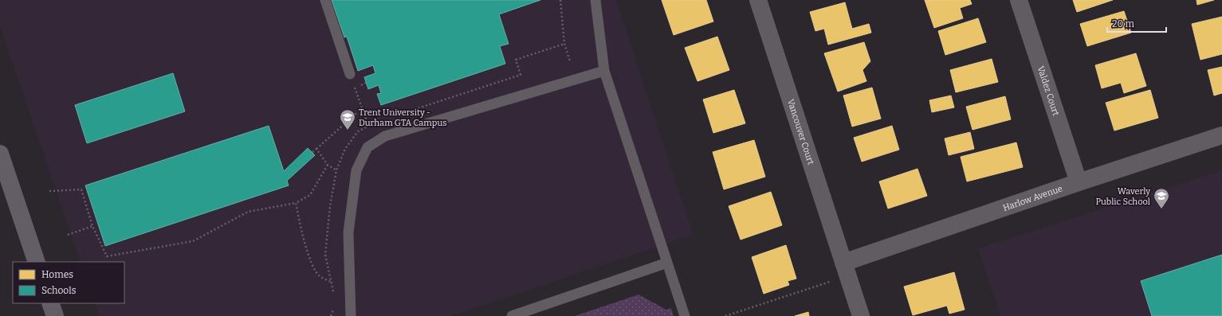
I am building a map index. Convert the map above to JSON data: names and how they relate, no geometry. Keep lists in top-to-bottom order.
{
  "streets": {
    "street": ["Valdez Court", "Vancouver Court", "Harlow Avenue"]
  },
  "crossings": [
    ["Valdez Court", "Harlow Avenue"],
    ["Vancouver Court", "Harlow Avenue"]
  ],
  "places": {
    "school or university": ["Trent University - Durham GTA Campus", "Waverly Public School"]
  },
  "legend": ["Homes", "Schools"],
  "scale_bar": "20 m"
}
